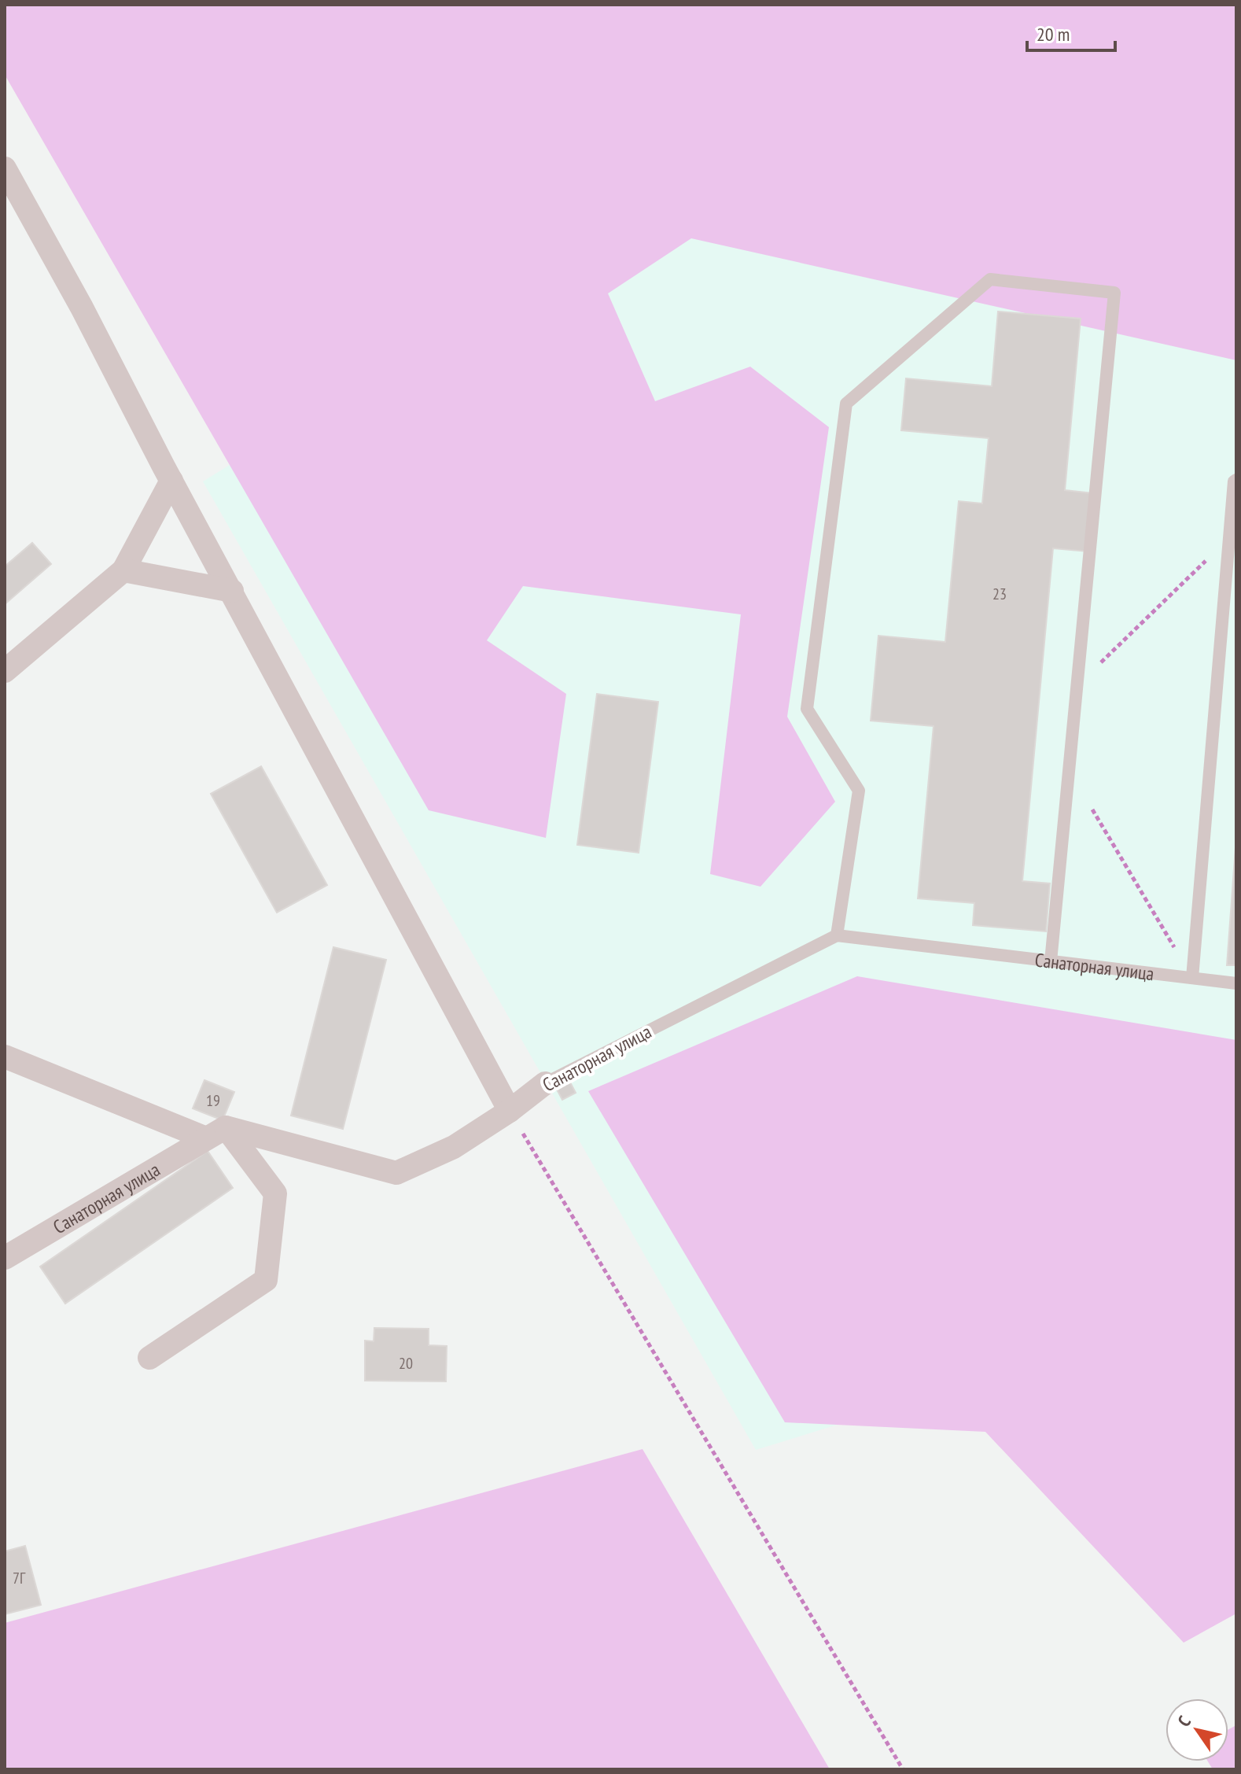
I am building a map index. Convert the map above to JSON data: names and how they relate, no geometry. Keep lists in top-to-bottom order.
{
  "streets": {
    "street": ["Санаторная улица"]
  },
  "house_numbers": [
    "23",
    "19",
    "20",
    "7Г"
  ],
  "scale_bar": "20 m",
  "north": "top left"
}
